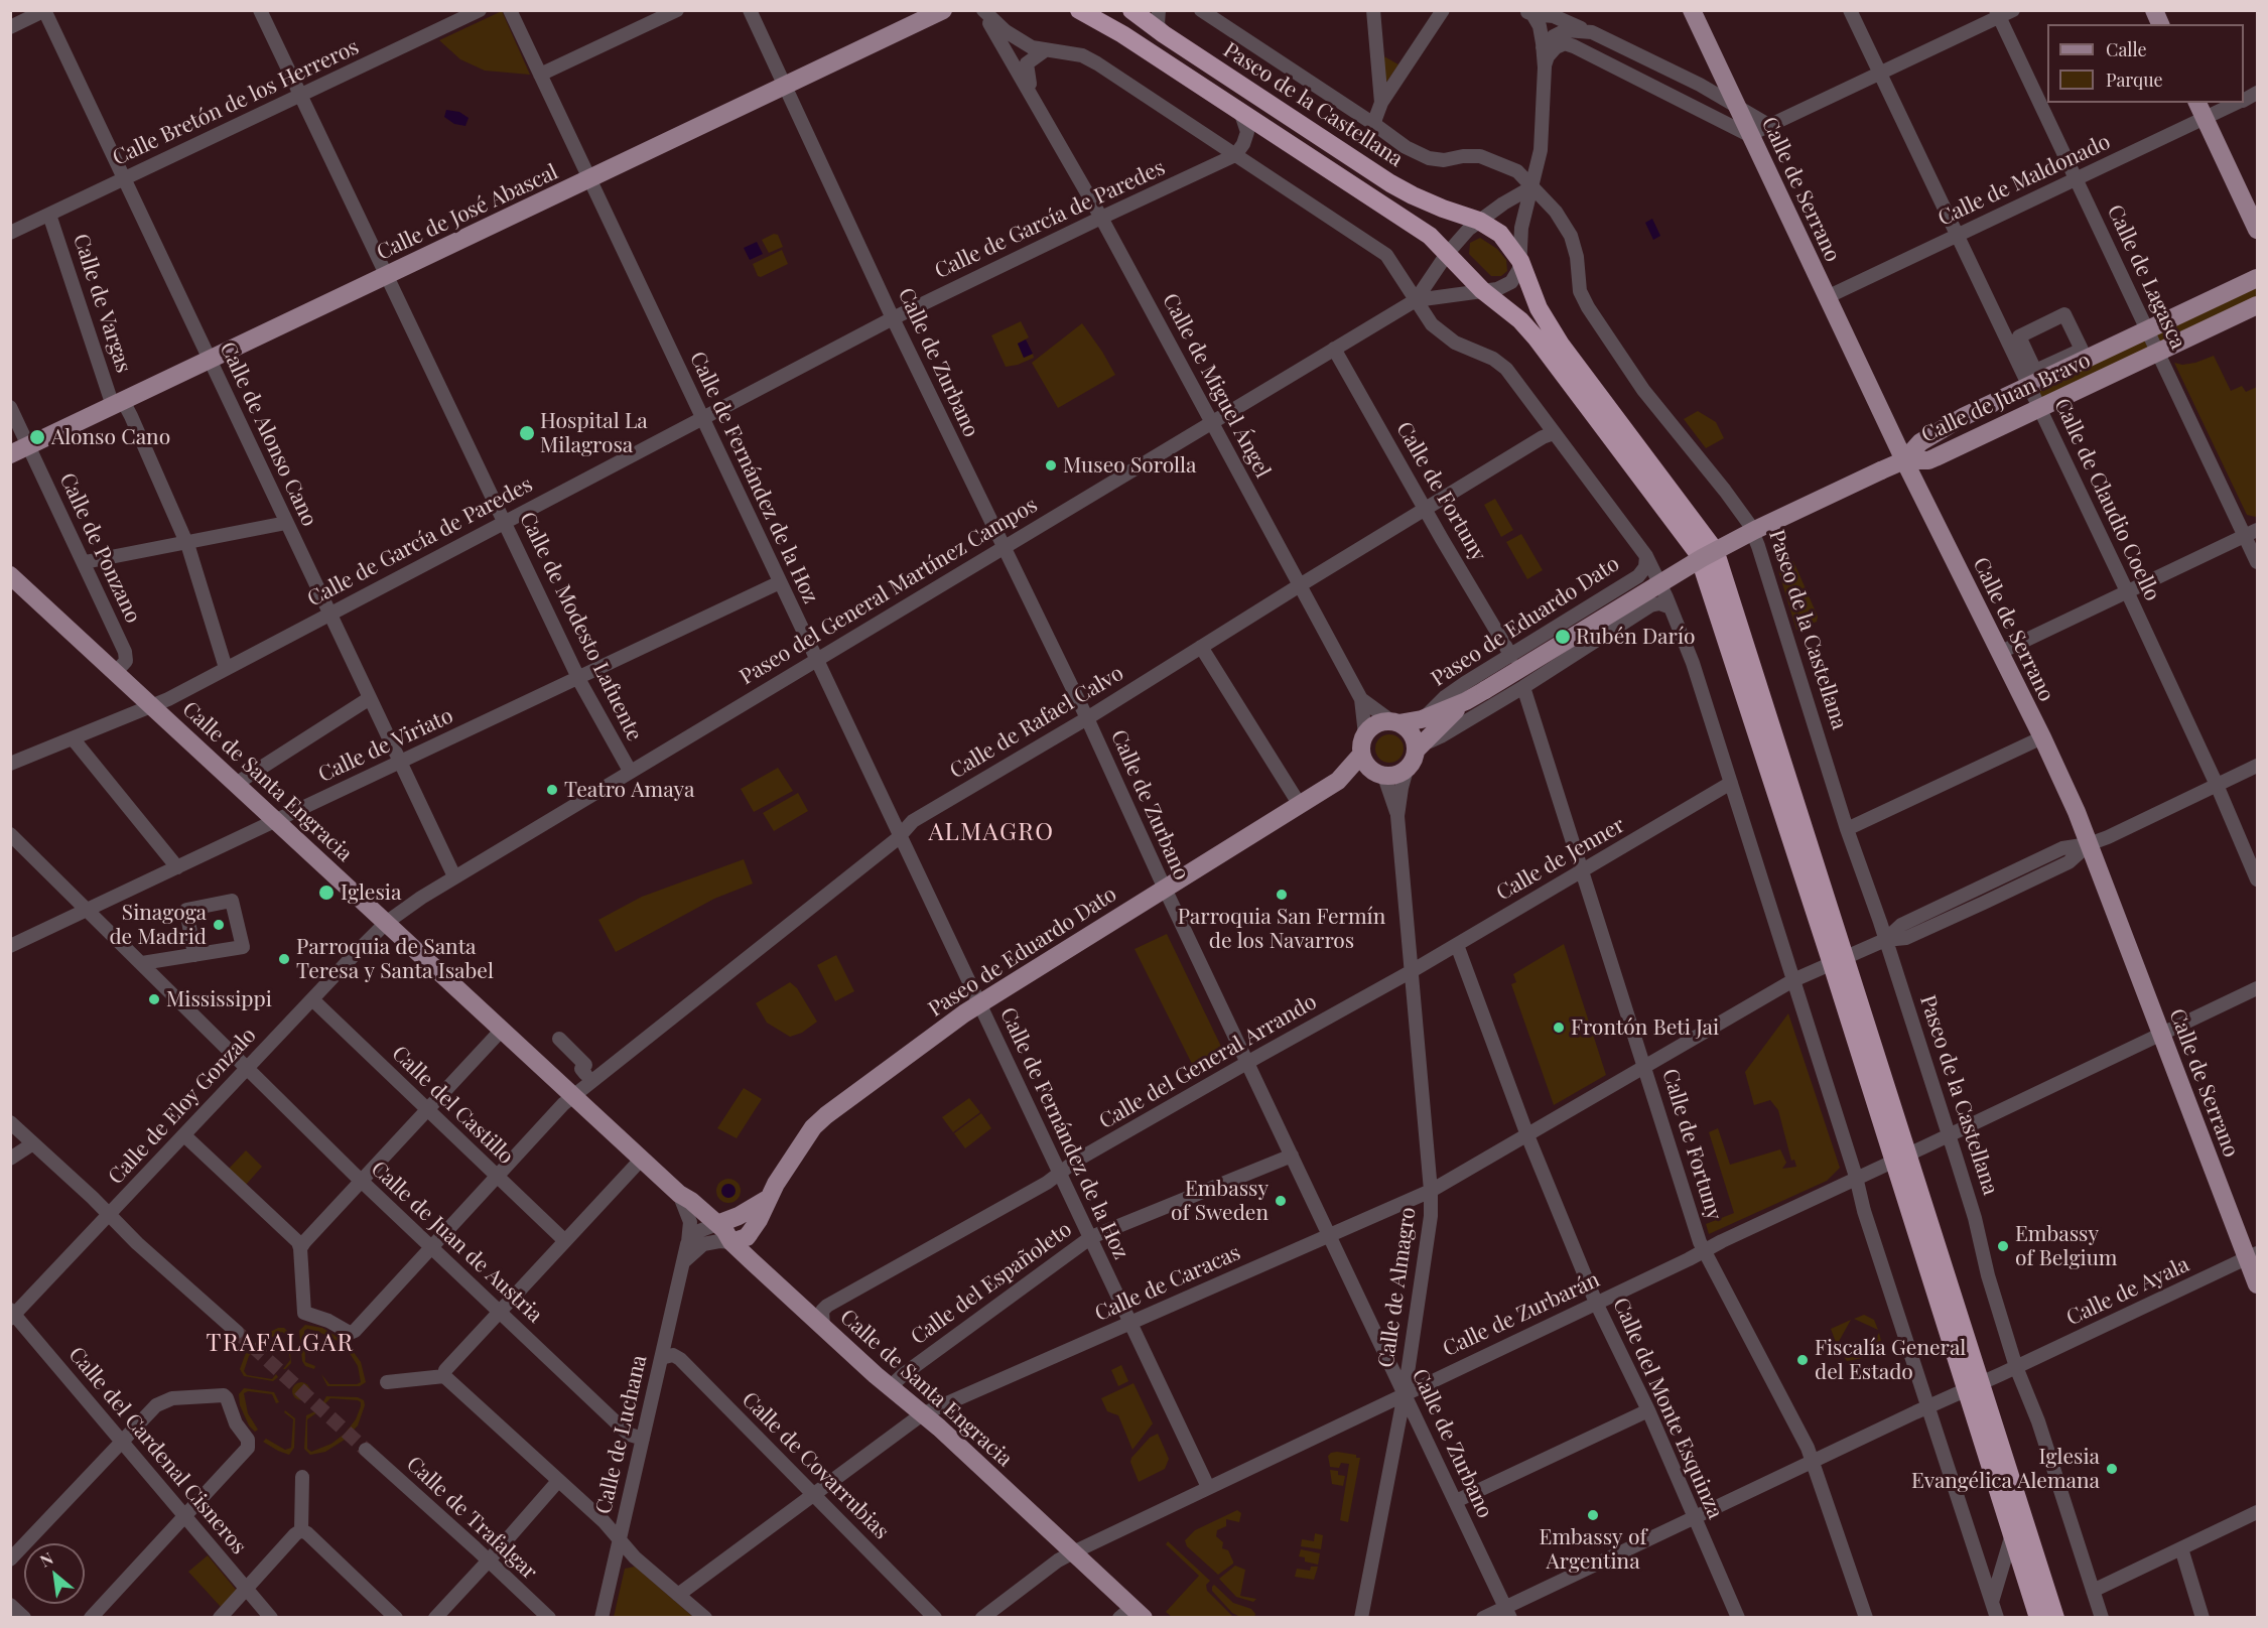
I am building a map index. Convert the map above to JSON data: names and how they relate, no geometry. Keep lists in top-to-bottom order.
{
  "streets": {
    "highway": ["Paseo de la Castellana"],
    "main road": [
      "Calle de Serrano",
      "Calle de José Abascal",
      "Calle de Juan Bravo",
      "Paseo de Eduardo Dato",
      "Calle de Santa Engracia"
    ],
    "street": [
      "Calle Bretón de los Herreros",
      "Calle de Maldonado",
      "Calle de García de Paredes",
      "Calle de Lagasca",
      "Calle de Vargas",
      "Calle de Zurbano",
      "Calle de Miguel Ángel",
      "Calle de Alonso Cano",
      "Calle de Fernández de la Hoz",
      "Calle de Fortuny",
      "Calle de Claudio Coello",
      "Calle de Ponzano",
      "Paseo del General Martínez Campos",
      "Calle de Modesto Lafuente",
      "Calle de Rafael Calvo",
      "Calle de Viriato",
      "Calle de Jenner",
      "Calle del General Arrando",
      "Calle del Castillo",
      "Calle de Eloy Gonzalo",
      "Calle de Juan de Austria",
      "Calle del Españoleto",
      "Calle de Caracas",
      "Calle de Almagro",
      "Calle de Ayala",
      "Calle de Zurbarán",
      "Calle del Monte Esquinza",
      "Calle de Luchana",
      "Calle del Cardenal Cisneros",
      "Calle de Covarrubias",
      "Calle de Trafalgar"
    ]
  },
  "crossings": [
    ["Calle Bretón de los Herreros", "Calle de Vargas"],
    ["Calle Bretón de los Herreros", "Calle de Alonso Cano"],
    ["Calle Bretón de los Herreros", "Calle de Modesto Lafuente"],
    ["Paseo de la Castellana", "Calle de Caracas"],
    ["Paseo de la Castellana", "Calle de Ayala"],
    ["Paseo de la Castellana", "Calle de Zurbarán"],
    ["Calle de Maldonado", "Calle de Serrano"],
    ["Calle de Maldonado", "Calle de Lagasca"],
    ["Calle de Maldonado", "Calle de Claudio Coello"],
    ["Calle de Serrano", "Calle de Juan Bravo"],
    ["Calle de Serrano", "Calle de Caracas"],
    ["Calle de Serrano", "Calle de Ayala"],
    ["Calle de Serrano", "Calle de Zurbarán"],
    ["Calle de José Abascal", "Calle de Vargas"],
    ["Calle de José Abascal", "Calle de Zurbano"],
    ["Calle de José Abascal", "Calle de Alonso Cano"],
    ["Calle de José Abascal", "Calle de Fernández de la Hoz"],
    ["Calle de José Abascal", "Calle de Ponzano"],
    ["Calle de José Abascal", "Calle de Modesto Lafuente"],
    ["Calle de García de Paredes", "Calle de Vargas"],
    ["Calle de García de Paredes", "Calle de Zurbano"],
    ["Calle de García de Paredes", "Calle de Miguel Ángel"],
    ["Calle de García de Paredes", "Calle de Alonso Cano"],
    ["Calle de García de Paredes", "Calle de Fernández de la Hoz"],
    ["Calle de García de Paredes", "Calle de Modesto Lafuente"],
    ["Calle de García de Paredes", "Calle de Santa Engracia"],
    ["Calle de Lagasca", "Calle de Juan Bravo"],
    ["Calle de Zurbano", "Paseo del General Martínez Campos"],
    ["Calle de Zurbano", "Paseo de Eduardo Dato"],
    ["Calle de Zurbano", "Calle de Rafael Calvo"],
    ["Calle de Zurbano", "Calle del General Arrando"],
    ["Calle de Zurbano", "Calle del Españoleto"],
    ["Calle de Zurbano", "Calle de Caracas"],
    ["Calle de Zurbano", "Calle de Almagro"],
    ["Calle de Zurbano", "Calle de Zurbarán"],
    ["Calle de Miguel Ángel", "Paseo del General Martínez Campos"],
    ["Calle de Miguel Ángel", "Paseo de Eduardo Dato"],
    ["Calle de Miguel Ángel", "Calle de Rafael Calvo"],
    ["Calle de Miguel Ángel", "Calle de Almagro"],
    ["Calle de Juan Bravo", "Calle de Claudio Coello"],
    ["Calle de Alonso Cano", "Paseo del General Martínez Campos"],
    ["Calle de Alonso Cano", "Calle de Viriato"],
    ["Calle de Fernández de la Hoz", "Paseo del General Martínez Campos"],
    ["Calle de Fernández de la Hoz", "Paseo de Eduardo Dato"],
    ["Calle de Fernández de la Hoz", "Calle de Rafael Calvo"],
    ["Calle de Fernández de la Hoz", "Calle de Viriato"],
    ["Calle de Fernández de la Hoz", "Calle del General Arrando"],
    ["Calle de Fernández de la Hoz", "Calle del Españoleto"],
    ["Calle de Fernández de la Hoz", "Calle de Caracas"],
    ["Calle de Fernández de la Hoz", "Calle de Zurbarán"],
    ["Calle de Fortuny", "Paseo del General Martínez Campos"],
    ["Calle de Fortuny", "Paseo de Eduardo Dato"],
    ["Calle de Fortuny", "Calle de Rafael Calvo"],
    ["Calle de Fortuny", "Calle de Jenner"],
    ["Calle de Fortuny", "Calle de Caracas"],
    ["Calle de Fortuny", "Calle de Zurbarán"],
    ["Calle de Claudio Coello", "Calle de Caracas"],
    ["Calle de Ponzano", "Calle de Santa Engracia"],
    ["Paseo del General Martínez Campos", "Calle de Modesto Lafuente"],
    ["Paseo del General Martínez Campos", "Calle de Santa Engracia"],
    ["Paseo del General Martínez Campos", "Calle de Eloy Gonzalo"],
    ["Paseo de Eduardo Dato", "Calle de Santa Engracia"],
    ["Paseo de Eduardo Dato", "Calle de Almagro"],
    ["Calle de Modesto Lafuente", "Calle de Viriato"],
    ["Calle de Rafael Calvo", "Calle de Santa Engracia"],
    ["Calle de Rafael Calvo", "Calle del Castillo"],
    ["Calle de Rafael Calvo", "Calle de Juan de Austria"],
    ["Calle de Viriato", "Calle de Santa Engracia"],
    ["Calle de Viriato", "Calle de Juan de Austria"],
    ["Calle de Santa Engracia", "Calle del General Arrando"],
    ["Calle de Santa Engracia", "Calle de Eloy Gonzalo"],
    ["Calle de Santa Engracia", "Calle del Españoleto"],
    ["Calle de Santa Engracia", "Calle de Caracas"],
    ["Calle de Santa Engracia", "Calle de Zurbarán"],
    ["Calle de Santa Engracia", "Calle de Luchana"],
    ["Calle de Jenner", "Calle del General Arrando"],
    ["Calle de Jenner", "Calle de Almagro"],
    ["Calle de Jenner", "Calle del Monte Esquinza"],
    ["Calle del General Arrando", "Calle de Almagro"],
    ["Calle del Castillo", "Calle de Eloy Gonzalo"],
    ["Calle de Eloy Gonzalo", "Calle de Juan de Austria"],
    ["Calle de Eloy Gonzalo", "Calle del Cardenal Cisneros"],
    ["Calle de Juan de Austria", "Calle de Luchana"],
    ["Calle de Caracas", "Calle de Almagro"],
    ["Calle de Caracas", "Calle del Monte Esquinza"],
    ["Calle de Caracas", "Calle de Covarrubias"],
    ["Calle de Almagro", "Calle de Zurbarán"],
    ["Calle de Zurbarán", "Calle del Monte Esquinza"],
    ["Calle de Luchana", "Calle de Covarrubias"]
  ],
  "districts": ["ALMAGRO", "TRAFALGAR"],
  "places": [
    "Hospital La Milagrosa",
    "Alonso Cano",
    "Museo Sorolla",
    "Rubén Darío",
    "Teatro Amaya",
    "Iglesia",
    "Parroquia San Fermín de los Navarros",
    "Sinagoga de Madrid",
    "Parroquia de Santa Teresa y Santa Isabel",
    "Mississippi",
    "Frontón Beti Jai",
    "Embassy of Sweden",
    "Embassy of Belgium",
    "Fiscalía General del Estado",
    "Iglesia Evangélica Alemana",
    "Embassy of Argentina"
  ],
  "legend": ["Calle", "Parque"],
  "north": "top left"
}
